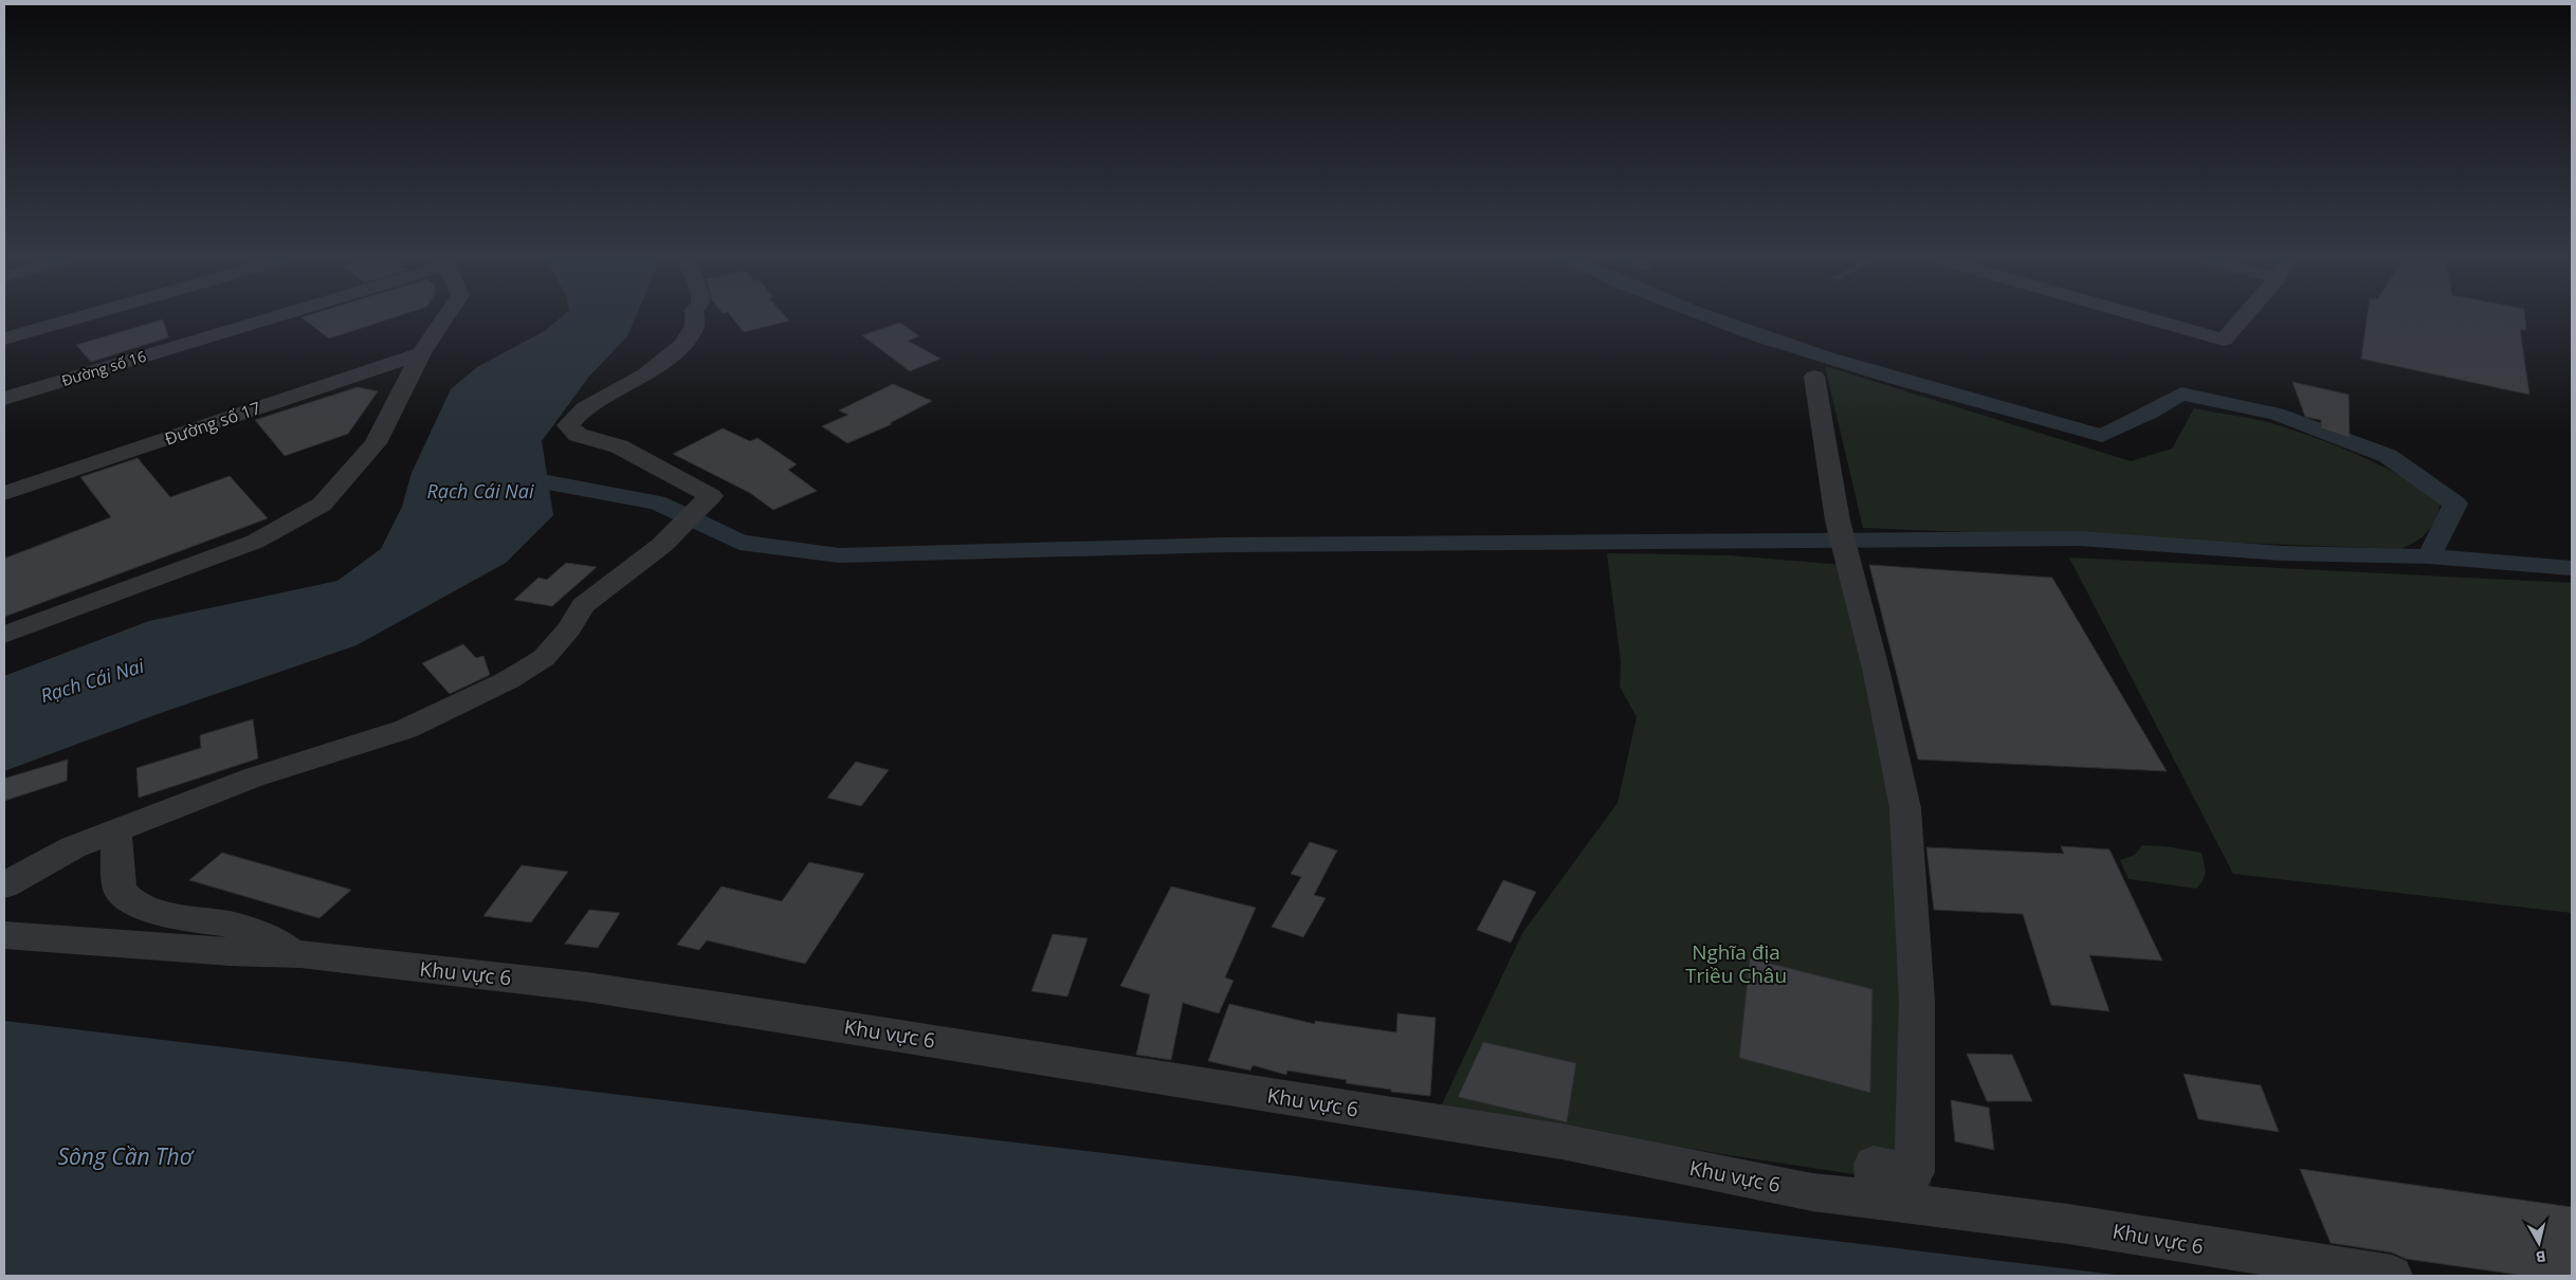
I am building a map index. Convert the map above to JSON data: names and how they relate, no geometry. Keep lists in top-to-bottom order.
{
  "streets": {
    "street": ["Đường số 16", "Đường số 17", "Khu vực 6"]
  },
  "water": ["Rạch Cái Nai", "Sông Cần Thơ"],
  "parks": ["Nghĩa địa Triều Châu"],
  "north": "bottom"
}
